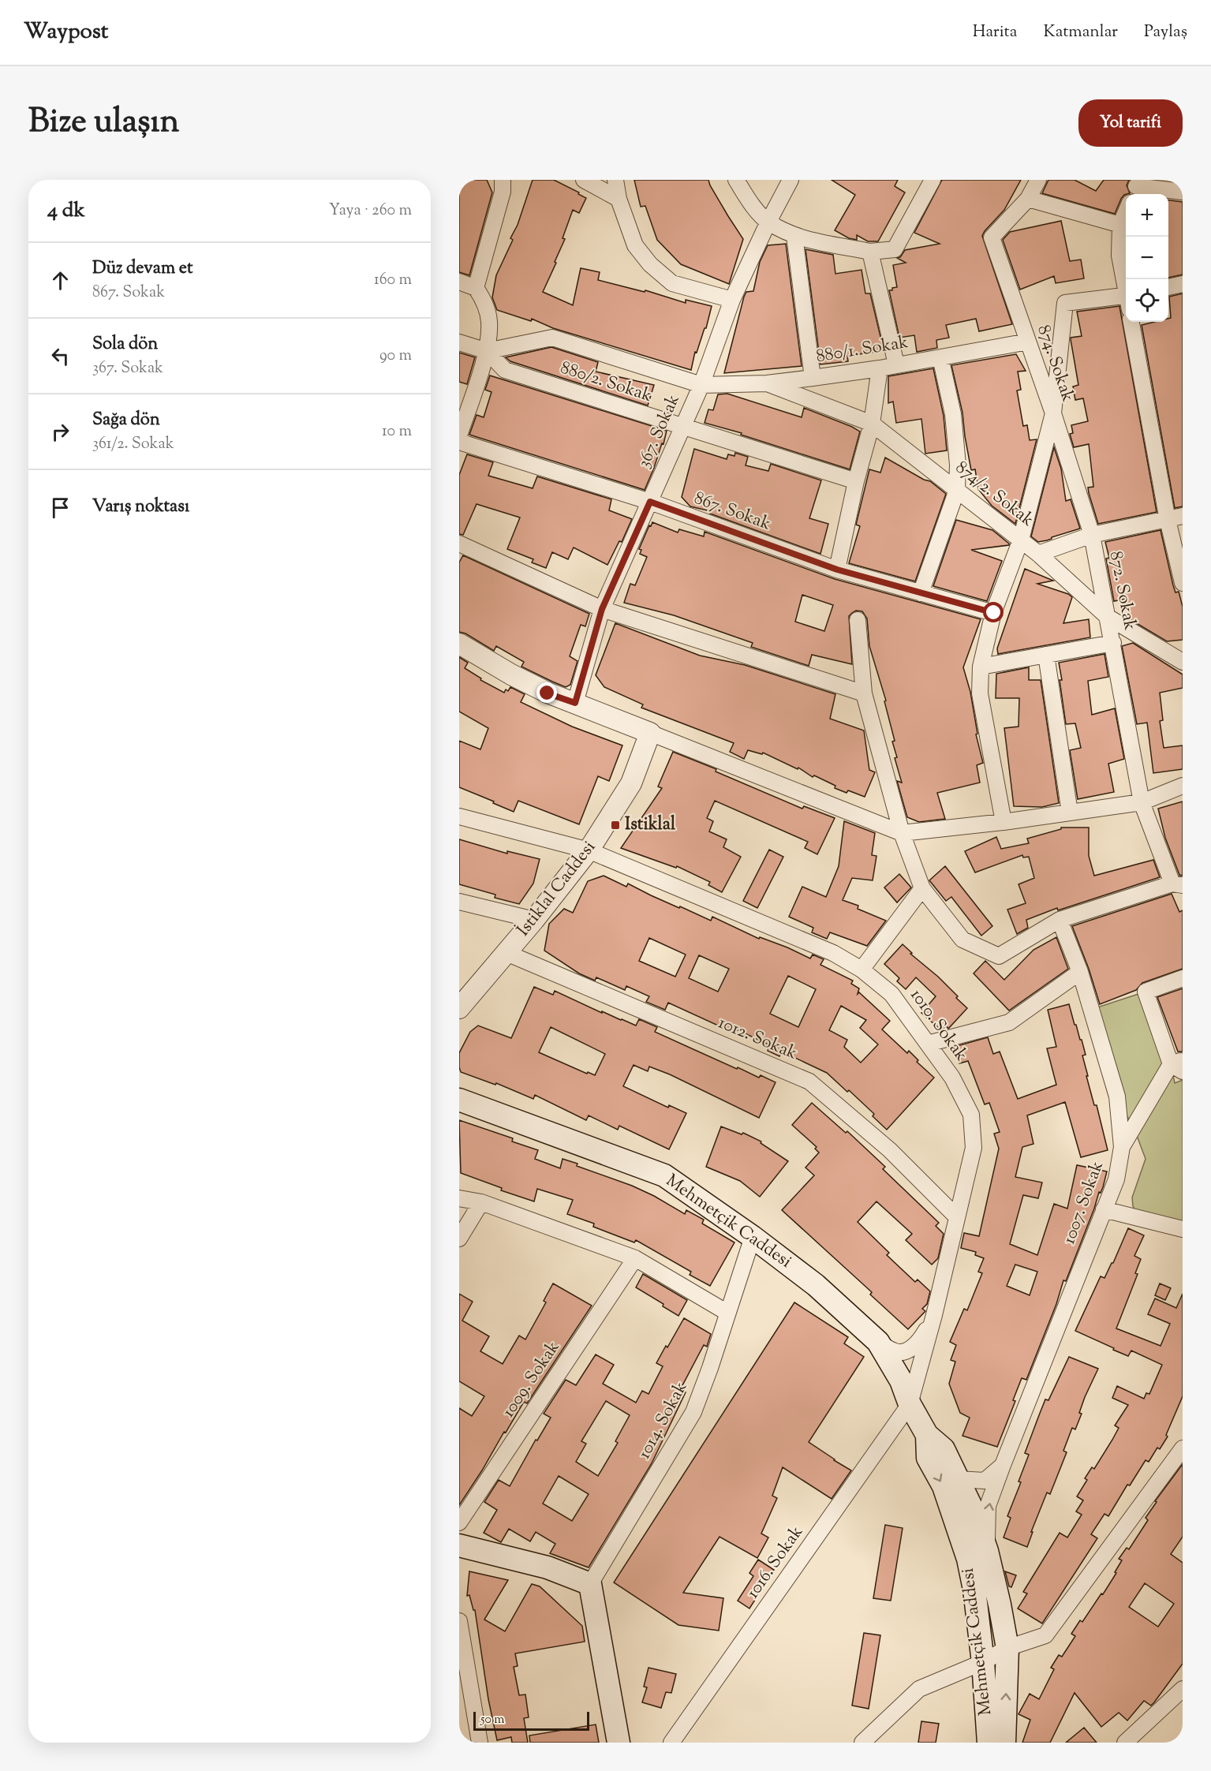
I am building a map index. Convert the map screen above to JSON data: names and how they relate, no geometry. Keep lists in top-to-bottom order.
{
  "streets": {
    "main road": ["Mehmetçik Caddesi"],
    "street": [
      "880/1. Sokak",
      "874. Sokak",
      "880/2. Sokak",
      "367. Sokak",
      "874/2. Sokak",
      "867. Sokak",
      "872. Sokak",
      "İstiklal Caddesi",
      "1010. Sokak",
      "1012. Sokak",
      "1007. Sokak",
      "1009. Sokak",
      "1014. Sokak",
      "1016. Sokak"
    ]
  },
  "crossings": [
    ["880/1. Sokak", "874. Sokak"],
    ["880/1. Sokak", "880/2. Sokak"],
    ["880/1. Sokak", "367. Sokak"],
    ["880/1. Sokak", "874/2. Sokak"],
    ["874. Sokak", "874/2. Sokak"],
    ["874. Sokak", "867. Sokak"],
    ["874. Sokak", "872. Sokak"],
    ["880/2. Sokak", "367. Sokak"],
    ["367. Sokak", "867. Sokak"],
    ["874/2. Sokak", "872. Sokak"],
    ["İstiklal Caddesi", "1010. Sokak"],
    ["İstiklal Caddesi", "1012. Sokak"],
    ["1010. Sokak", "1012. Sokak"],
    ["1010. Sokak", "Mehmetçik Caddesi"],
    ["1010. Sokak", "1016. Sokak"],
    ["1007. Sokak", "Mehmetçik Caddesi"],
    ["Mehmetçik Caddesi", "1014. Sokak"],
    ["Mehmetçik Caddesi", "1016. Sokak"]
  ],
  "places": {
    "transit": ["Istiklal"]
  },
  "scale_bar": "50 m",
  "page": {
    "header": "Waypost",
    "nav": ["Harita", "Katmanlar", "Paylaş"],
    "title": "Bize ulaşın",
    "buttons": "Yol tarifi",
    "heading": ["4 dk", "Yaya · 260 m"],
    "map_buttons": ["+", "−"],
    "list": [
      ["Düz devam et", "867. Sokak", "160 m"],
      ["Sola dön", "367. Sokak", "90 m"],
      ["Sağa dön", "361/2. Sokak", "10 m"],
      "Varış noktası"
    ],
    "scale": "50 m"
  }
}
